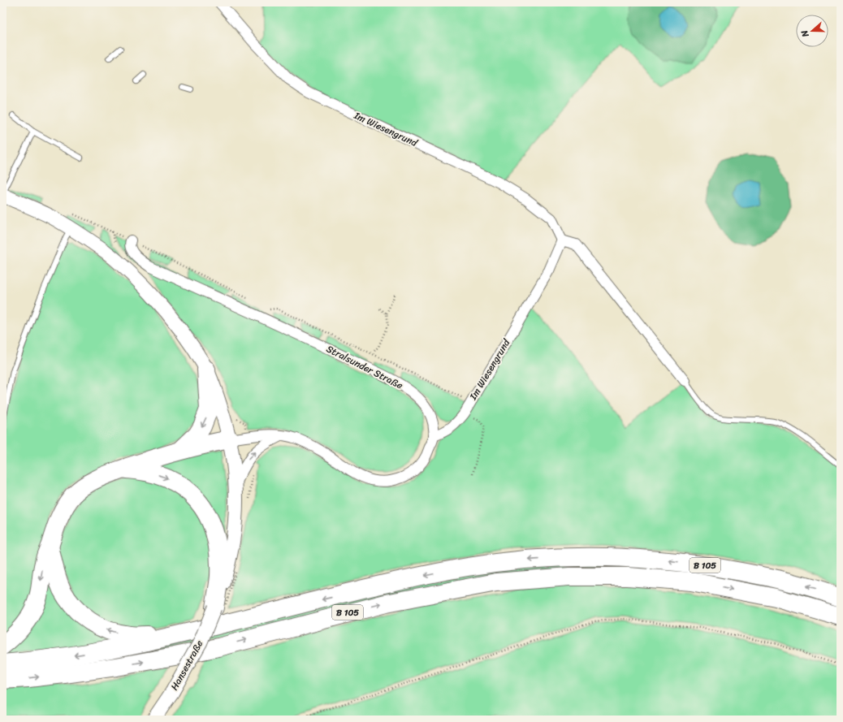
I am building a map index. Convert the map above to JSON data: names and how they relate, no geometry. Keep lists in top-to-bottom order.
{
  "streets": {
    "highway": ["B 105"],
    "street": ["Im Wiesengrund", "Stralsunder Straße", "Hansestraße"]
  },
  "crossings": [
    ["Im Wiesengrund", "Stralsunder Straße"]
  ],
  "north": "left"
}
